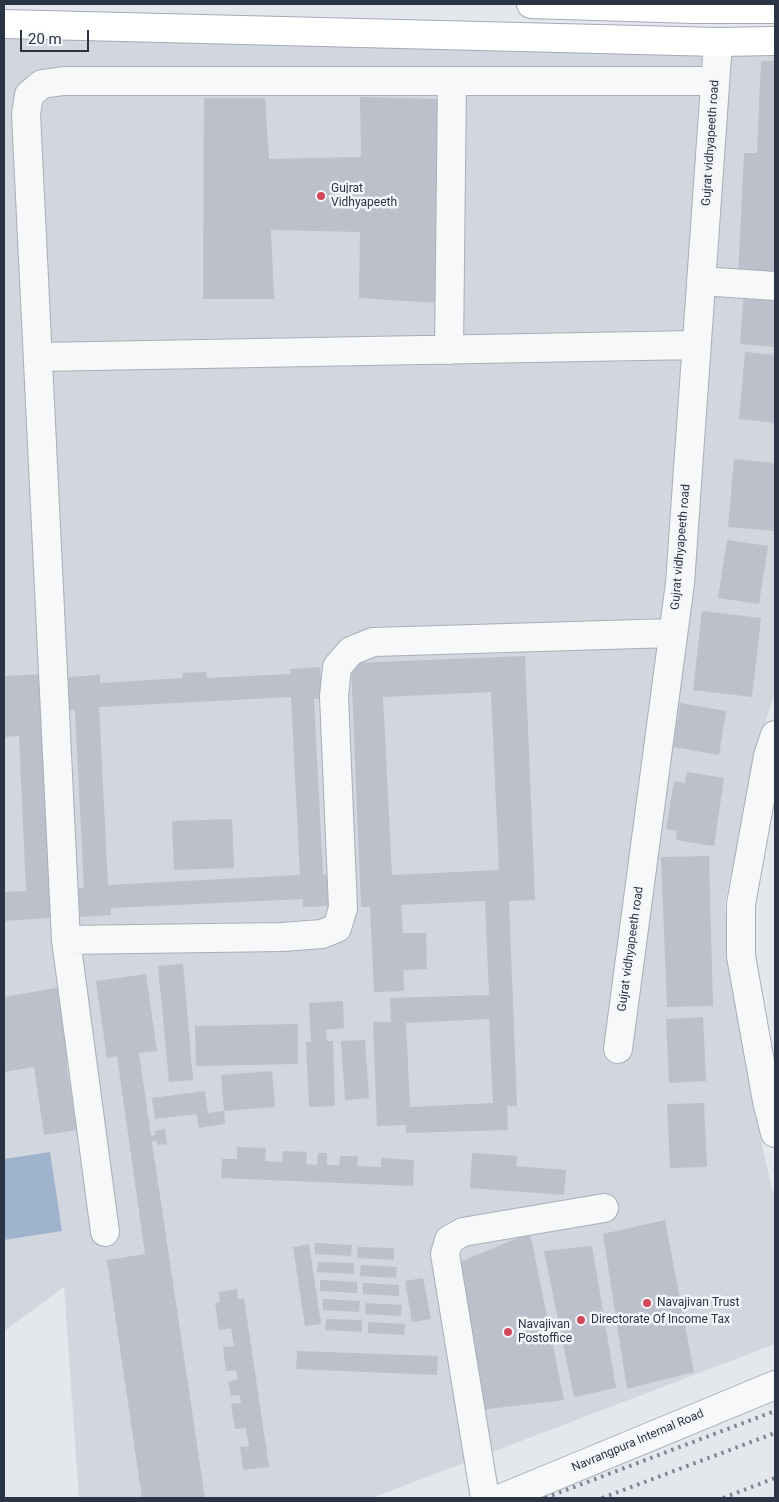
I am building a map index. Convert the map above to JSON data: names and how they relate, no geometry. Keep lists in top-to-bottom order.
{
  "streets": {
    "street": ["Gujrat vidhyapeeth road", "Navrangpura Internal Road"]
  },
  "places": [
    "Gujrat Vidhyapeeth",
    "Navajivan Trust",
    "Directorate Of Income Tax",
    "Navajivan Postoffice"
  ],
  "scale_bar": "20 m"
}
